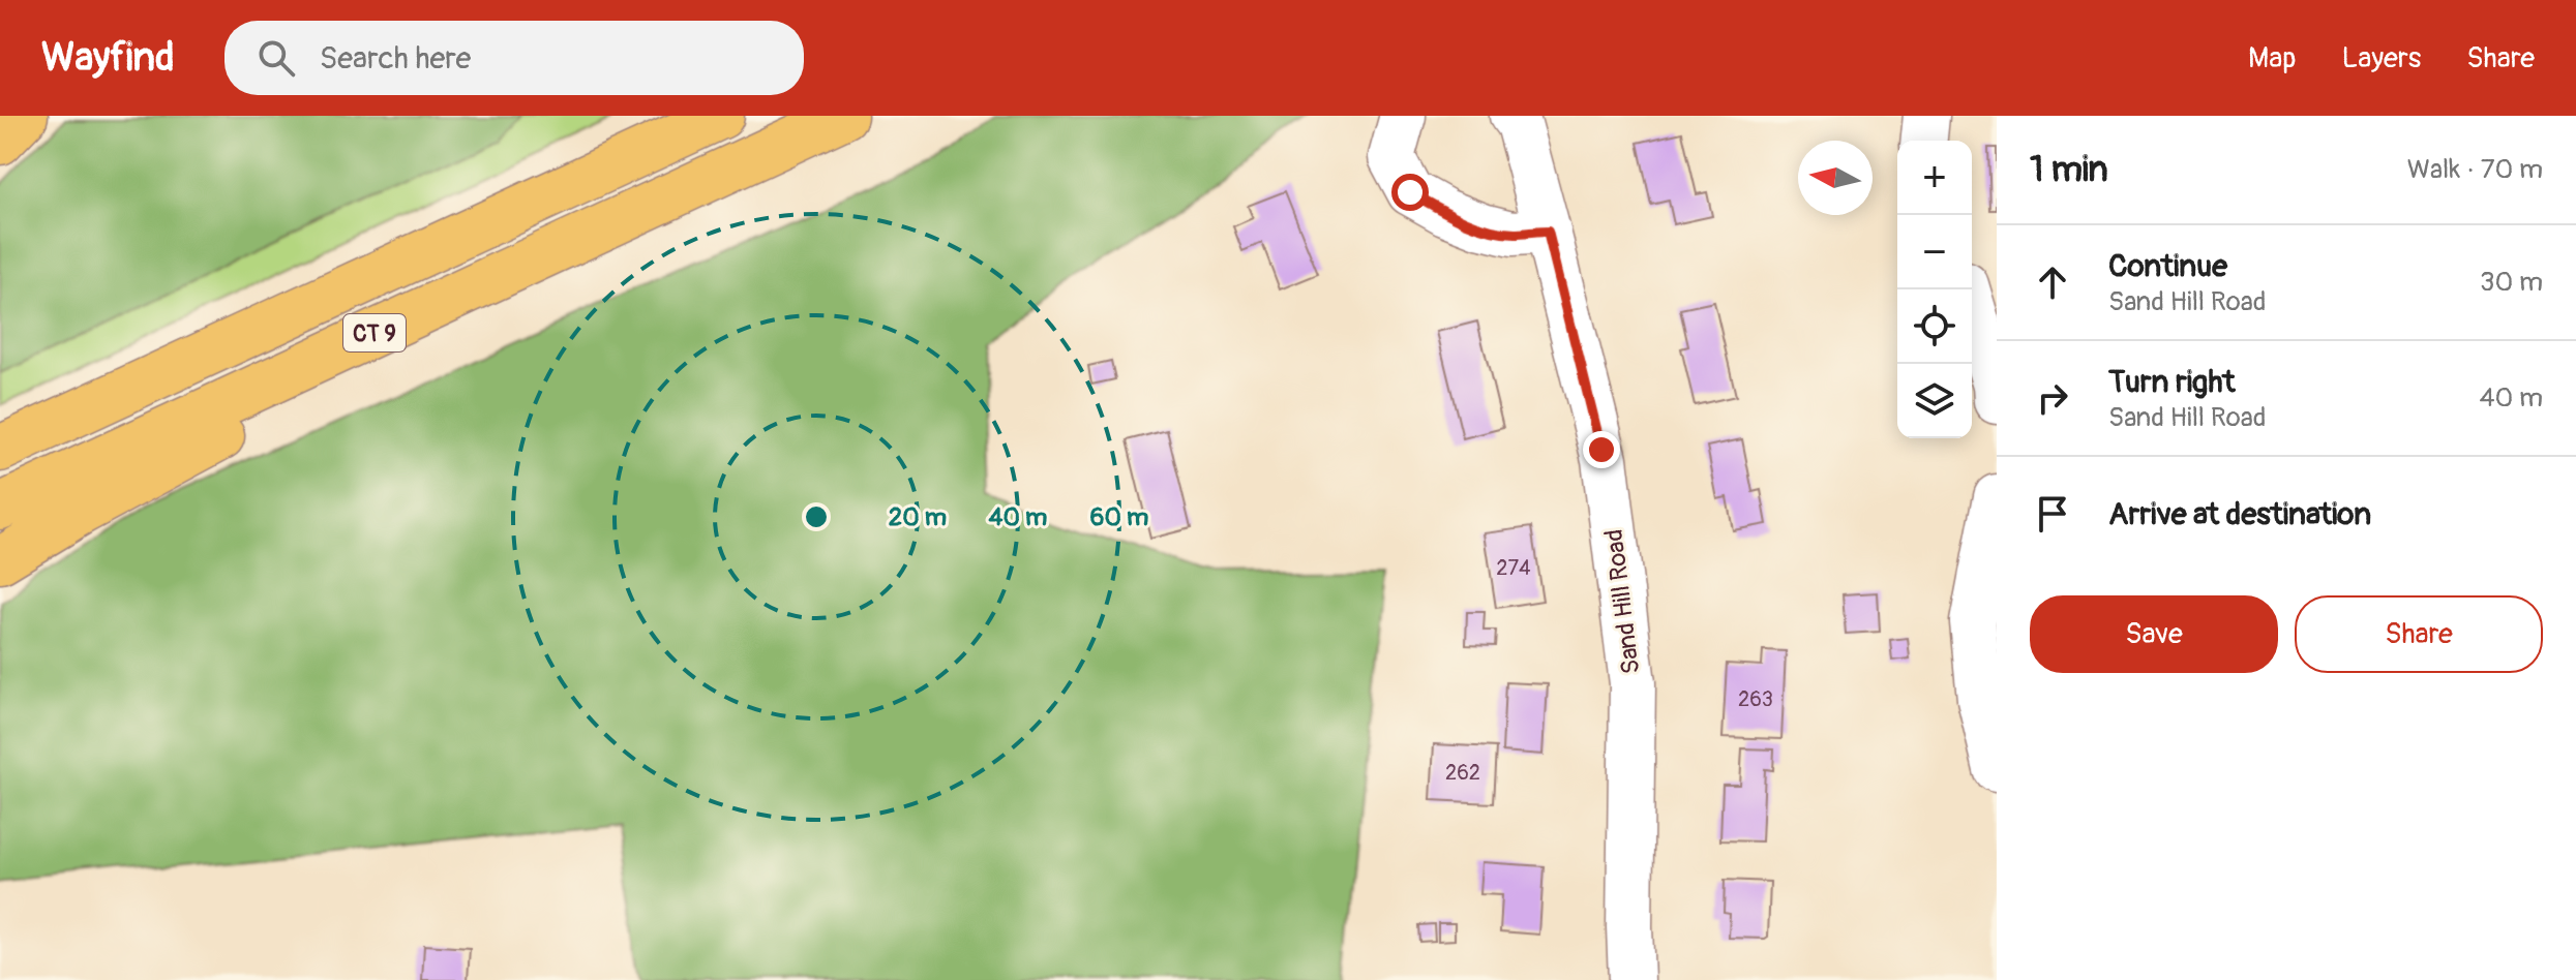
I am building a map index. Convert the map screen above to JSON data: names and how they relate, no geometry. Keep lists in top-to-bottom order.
{
  "streets": {
    "main road": ["CT 9"],
    "street": ["Sand Hill Road"]
  },
  "house_numbers": ["274", "263", "262"],
  "north": "left",
  "page": {
    "header": "Wayfind",
    "search": "Search here",
    "nav": ["Map", "Layers", "Share"],
    "heading": ["1 min", "Walk · 70 m"],
    "map_buttons": ["+", "−"],
    "list": [
      ["Continue", "Sand Hill Road", "30 m"],
      ["Turn right", "Sand Hill Road", "40 m"],
      "Arrive at destination"
    ],
    "buttons": ["Save", "Share"]
  },
  "rings": ["20 m", "40 m", "60 m"]
}
